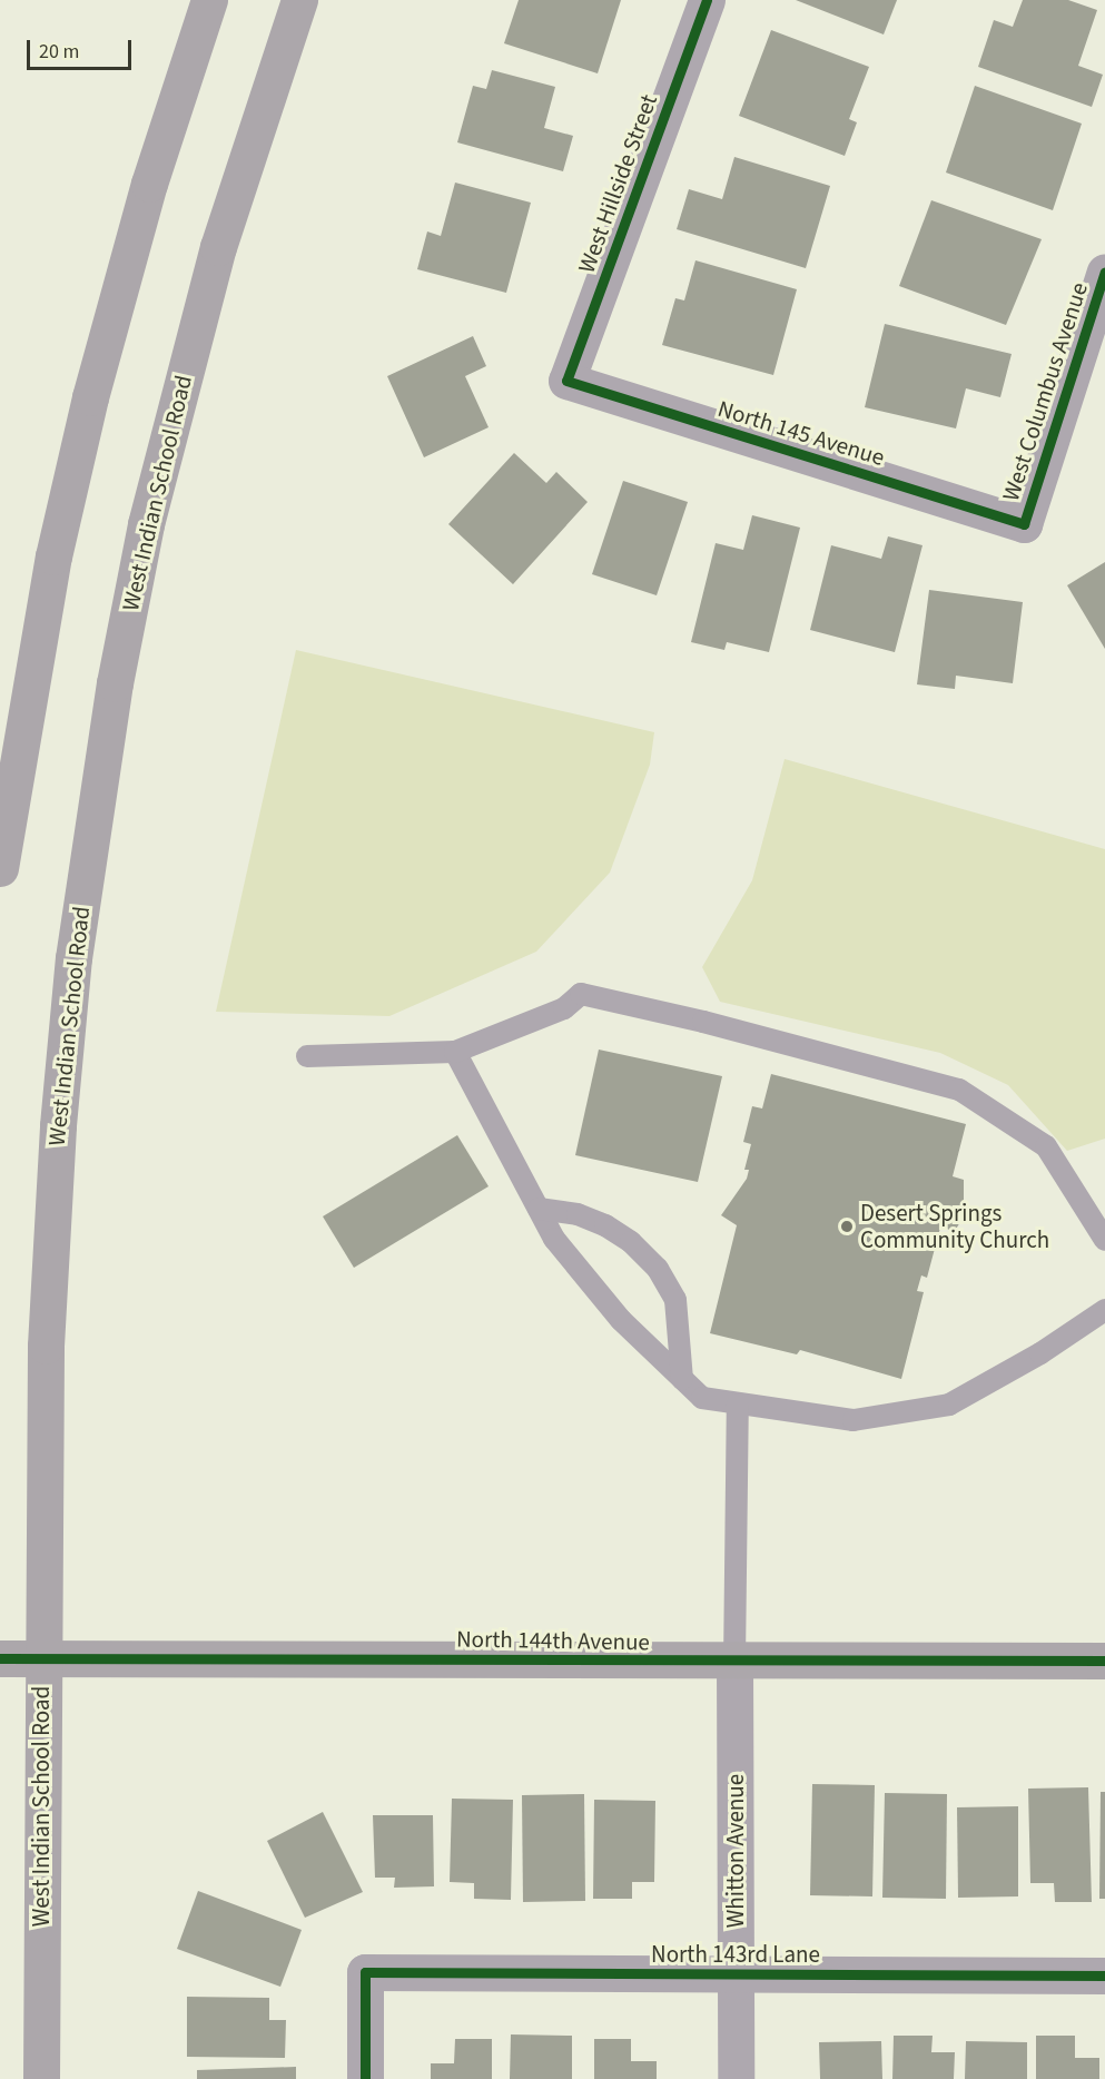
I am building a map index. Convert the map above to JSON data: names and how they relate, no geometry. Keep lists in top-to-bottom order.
{
  "streets": {
    "main road": ["West Indian School Road", "North 144th Avenue"],
    "street": [
      "West Hillside Street",
      "West Columbus Avenue",
      "North 145 Avenue",
      "Whitton Avenue",
      "North 143rd Lane"
    ]
  },
  "crossings": [
    ["West Hillside Street", "North 145 Avenue"],
    ["West Columbus Avenue", "North 145 Avenue"],
    ["West Indian School Road", "North 144th Avenue"],
    ["North 144th Avenue", "Whitton Avenue"],
    ["Whitton Avenue", "North 143rd Lane"]
  ],
  "places": ["Desert Springs Community Church"],
  "scale_bar": "20 m"
}
